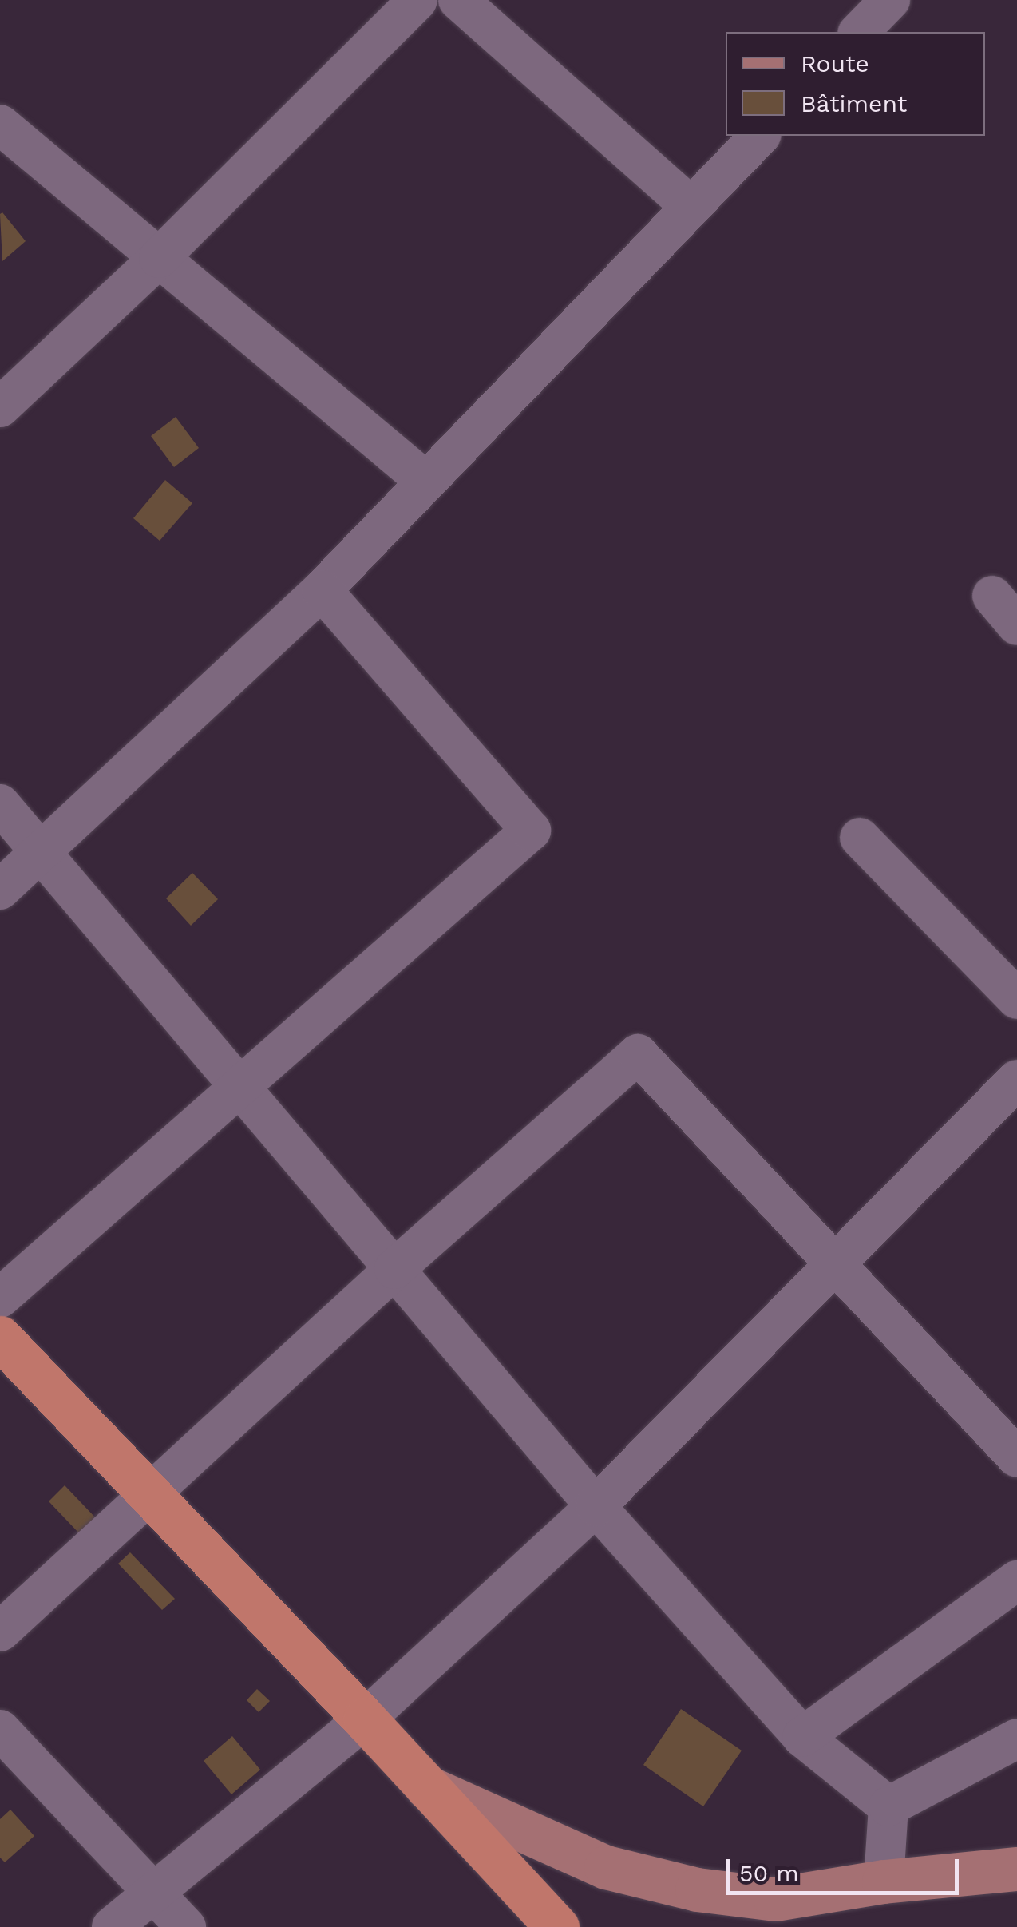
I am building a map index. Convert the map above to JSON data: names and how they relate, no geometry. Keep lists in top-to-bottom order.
{
  "legend": ["Route", "Bâtiment"],
  "scale_bar": "50 m"
}
